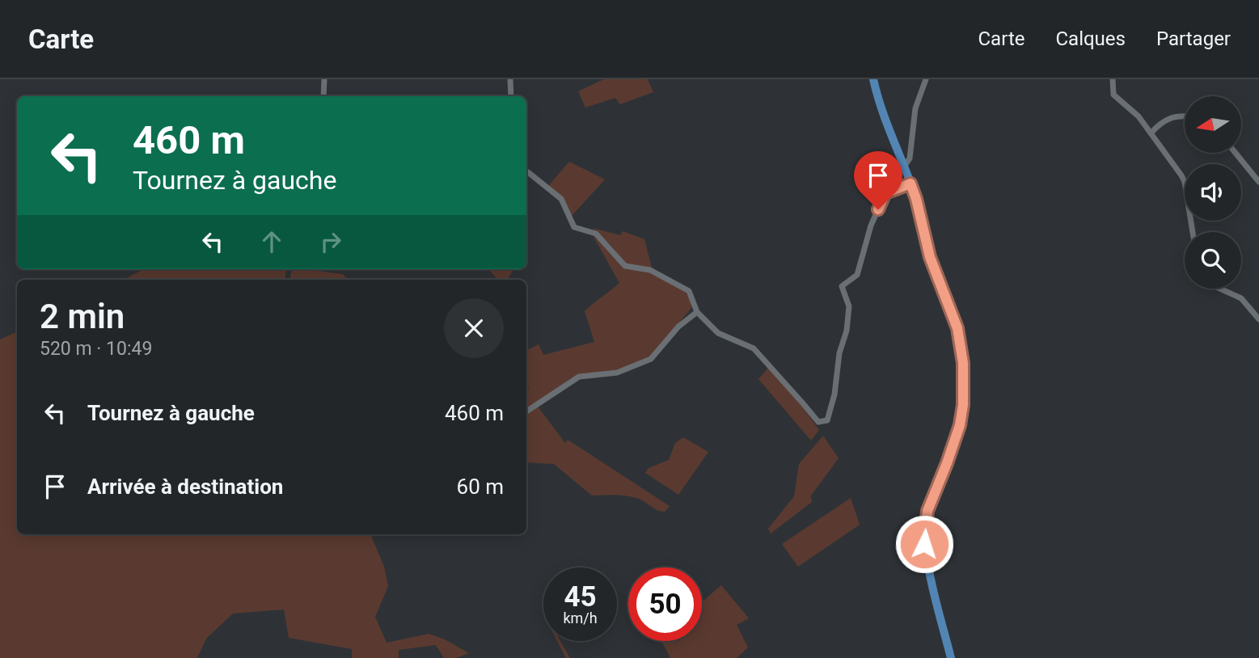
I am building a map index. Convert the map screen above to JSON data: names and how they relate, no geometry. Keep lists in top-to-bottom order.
{
  "north": "left",
  "page": {
    "header": "Carte",
    "nav": ["Carte", "Calques", "Partager"],
    "turn": ["460 m", "Tournez à gauche"],
    "heading": ["2 min", "520 m · 10:49"],
    "list": [
      {
        "name": "Tournez à gauche",
        "value": "460 m"
      },
      {
        "name": "Arrivée à destination",
        "value": "60 m"
      }
    ],
    "speed": "45 km/h",
    "limit": "50"
  }
}
